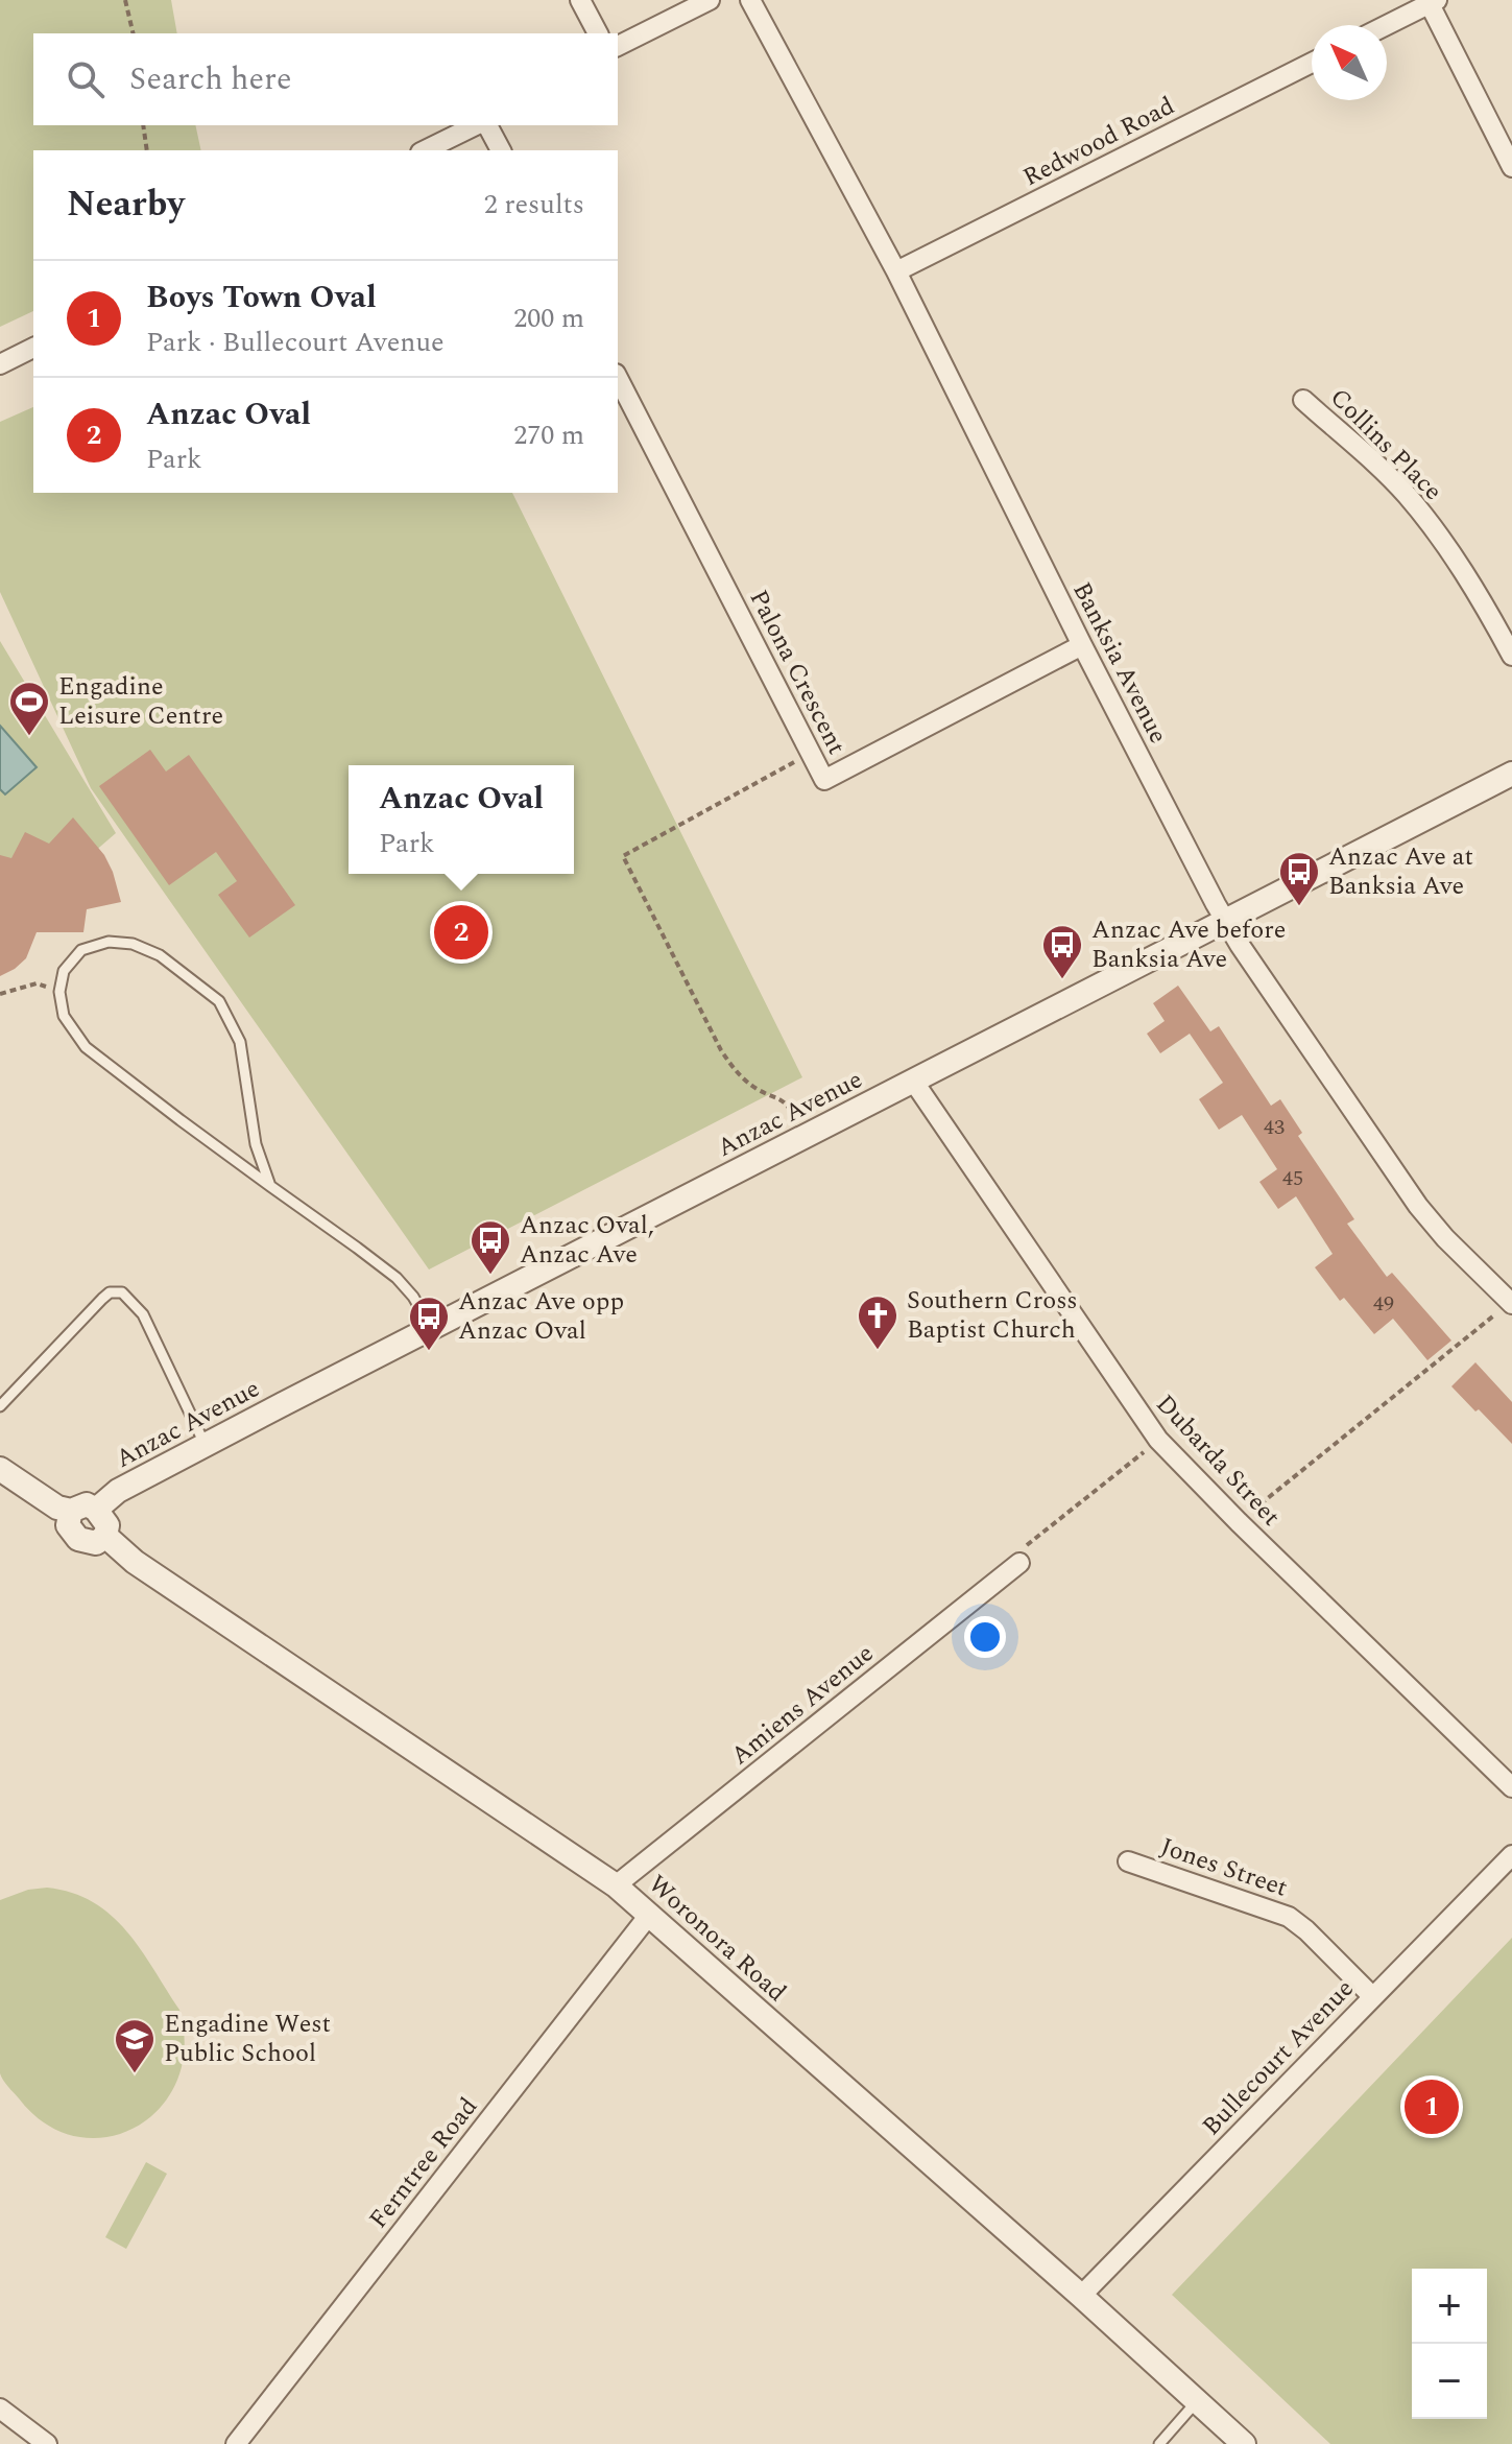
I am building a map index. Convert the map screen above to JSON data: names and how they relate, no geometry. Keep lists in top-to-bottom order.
{
  "streets": {
    "street": [
      "Redwood Road",
      "Collins Place",
      "Banksia Avenue",
      "Palona Crescent",
      "Anzac Avenue",
      "Dubarda Street",
      "Amiens Avenue",
      "Jones Street",
      "Woronora Road",
      "Bullecourt Avenue",
      "Ferntree Road"
    ]
  },
  "crossings": [
    ["Redwood Road", "Banksia Avenue"],
    ["Banksia Avenue", "Palona Crescent"],
    ["Banksia Avenue", "Anzac Avenue"],
    ["Anzac Avenue", "Dubarda Street"],
    ["Anzac Avenue", "Woronora Road"],
    ["Amiens Avenue", "Woronora Road"],
    ["Jones Street", "Bullecourt Avenue"],
    ["Woronora Road", "Bullecourt Avenue"],
    ["Woronora Road", "Ferntree Road"]
  ],
  "places": {
    "sports": ["Engadine Leisure Centre"],
    "bus stop": [
      "Anzac Ave at Banksia Ave",
      "Anzac Ave before Banksia Ave",
      "Anzac Oval, Anzac Ave",
      "Anzac Ave opp Anzac Oval"
    ],
    "church": ["Southern Cross Baptist Church"],
    "school or university": ["Engadine West Public School"]
  },
  "house_numbers": ["43", "45", "49"],
  "north": "top left",
  "page": {
    "search": "Search here",
    "heading": ["Nearby", "2 results"],
    "list": [
      {
        "mark": "1",
        "name": "Boys Town Oval",
        "note": "Park · Bullecourt Avenue",
        "value": "200 m"
      },
      {
        "mark": "2",
        "name": "Anzac Oval",
        "note": "Park",
        "value": "270 m"
      }
    ],
    "popup": ["Anzac Oval", "Park"],
    "pins": ["2", "1"],
    "map_buttons": ["+", "−"]
  }
}
